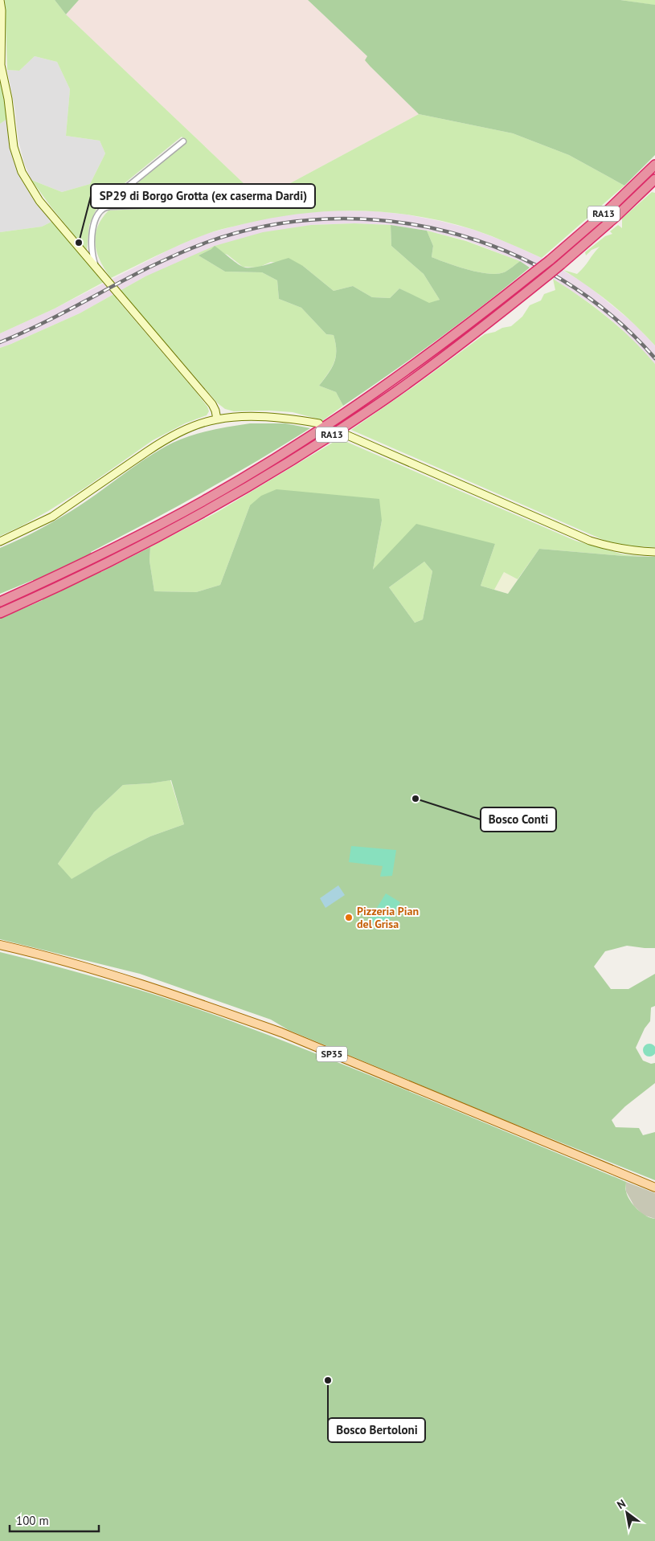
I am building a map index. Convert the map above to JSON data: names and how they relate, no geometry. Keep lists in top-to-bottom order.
{
  "streets": {
    "highway": ["RA13"],
    "main road": ["SP35"]
  },
  "places": [
    "SP29 di Borgo Grotta (ex caserma Dardi)",
    "Bosco Conti",
    "Pizzeria Pian del Grisa",
    "Bosco Bertoloni"
  ],
  "scale_bar": "100 m",
  "north": "top left"
}
